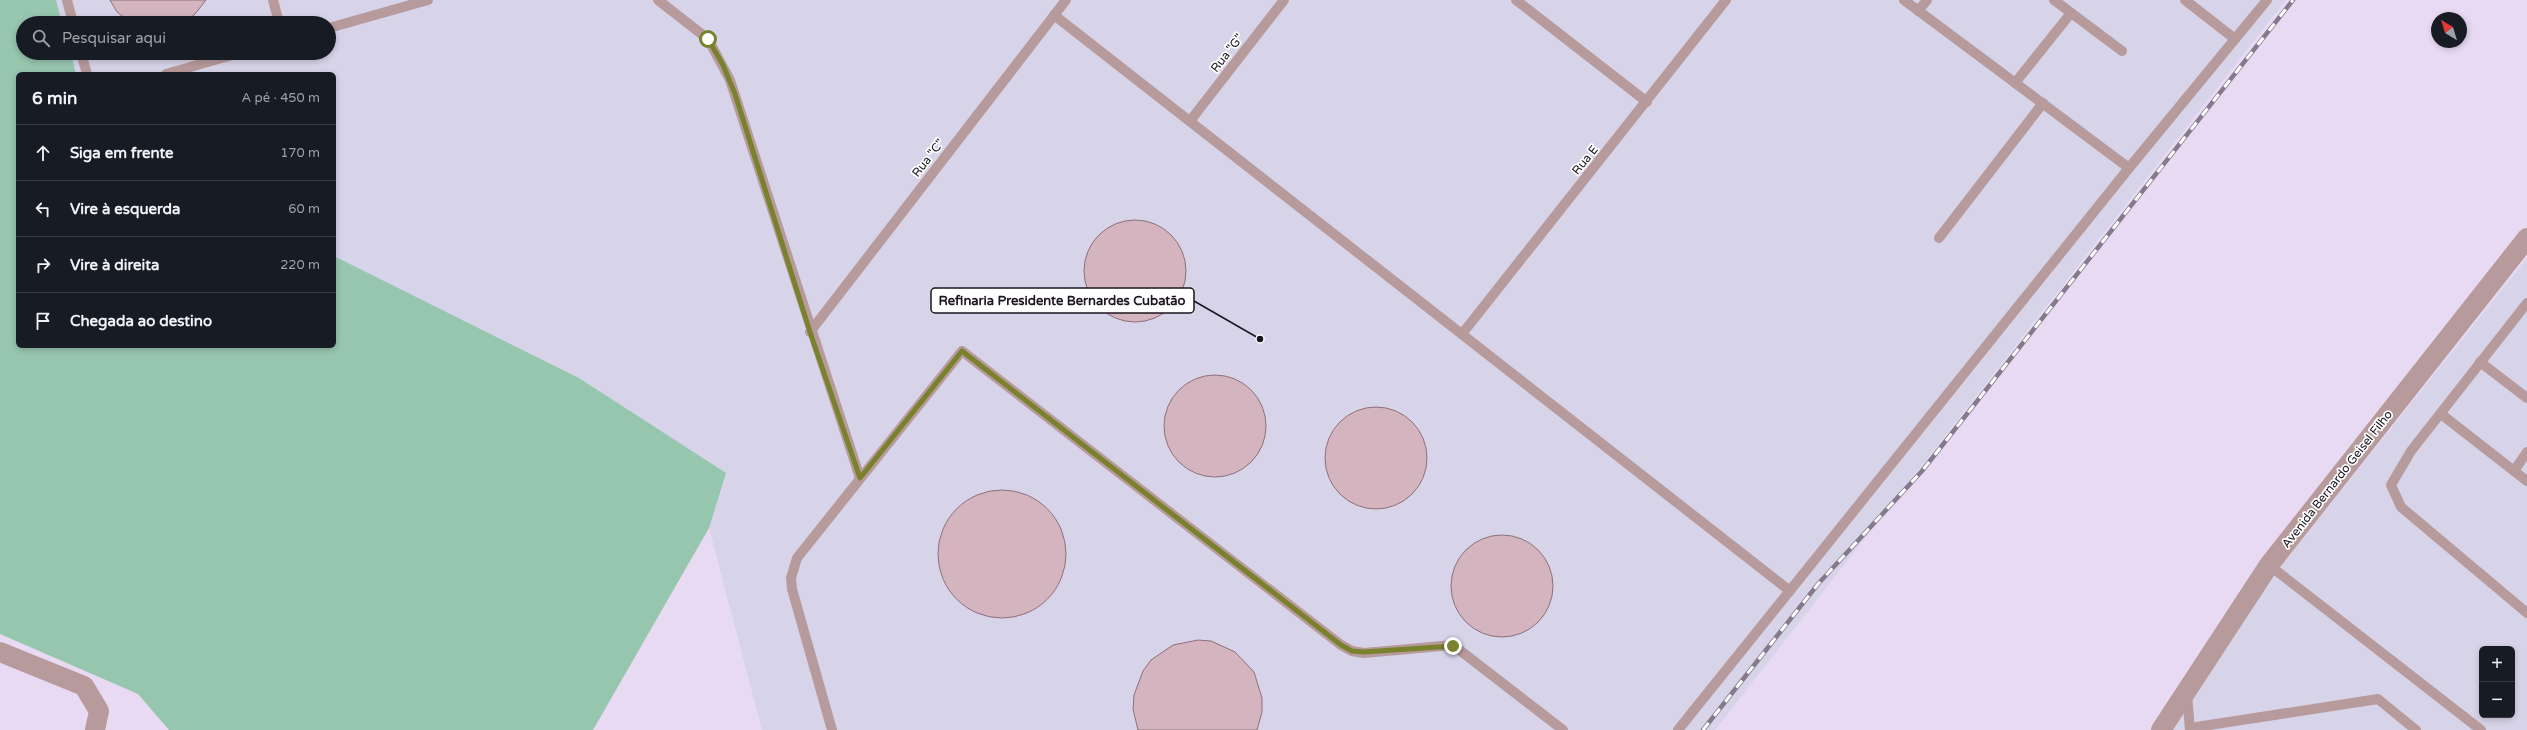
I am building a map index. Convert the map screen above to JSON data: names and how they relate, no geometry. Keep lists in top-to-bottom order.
{
  "streets": {
    "street": ["Avenida Bernardo Geisel Filho"],
    "lane": ["Rua \"G\"", "Rua \"C\"", "Rua E"]
  },
  "places": ["Refinaria Presidente Bernardes Cubatão"],
  "north": "top left",
  "page": {
    "search": "Pesquisar aqui",
    "heading": ["6 min", "A pé · 450 m"],
    "list": [
      ["Siga em frente", "170 m"],
      ["Vire à esquerda", "60 m"],
      ["Vire à direita", "220 m"],
      "Chegada ao destino"
    ],
    "map_buttons": ["+", "−"]
  }
}
